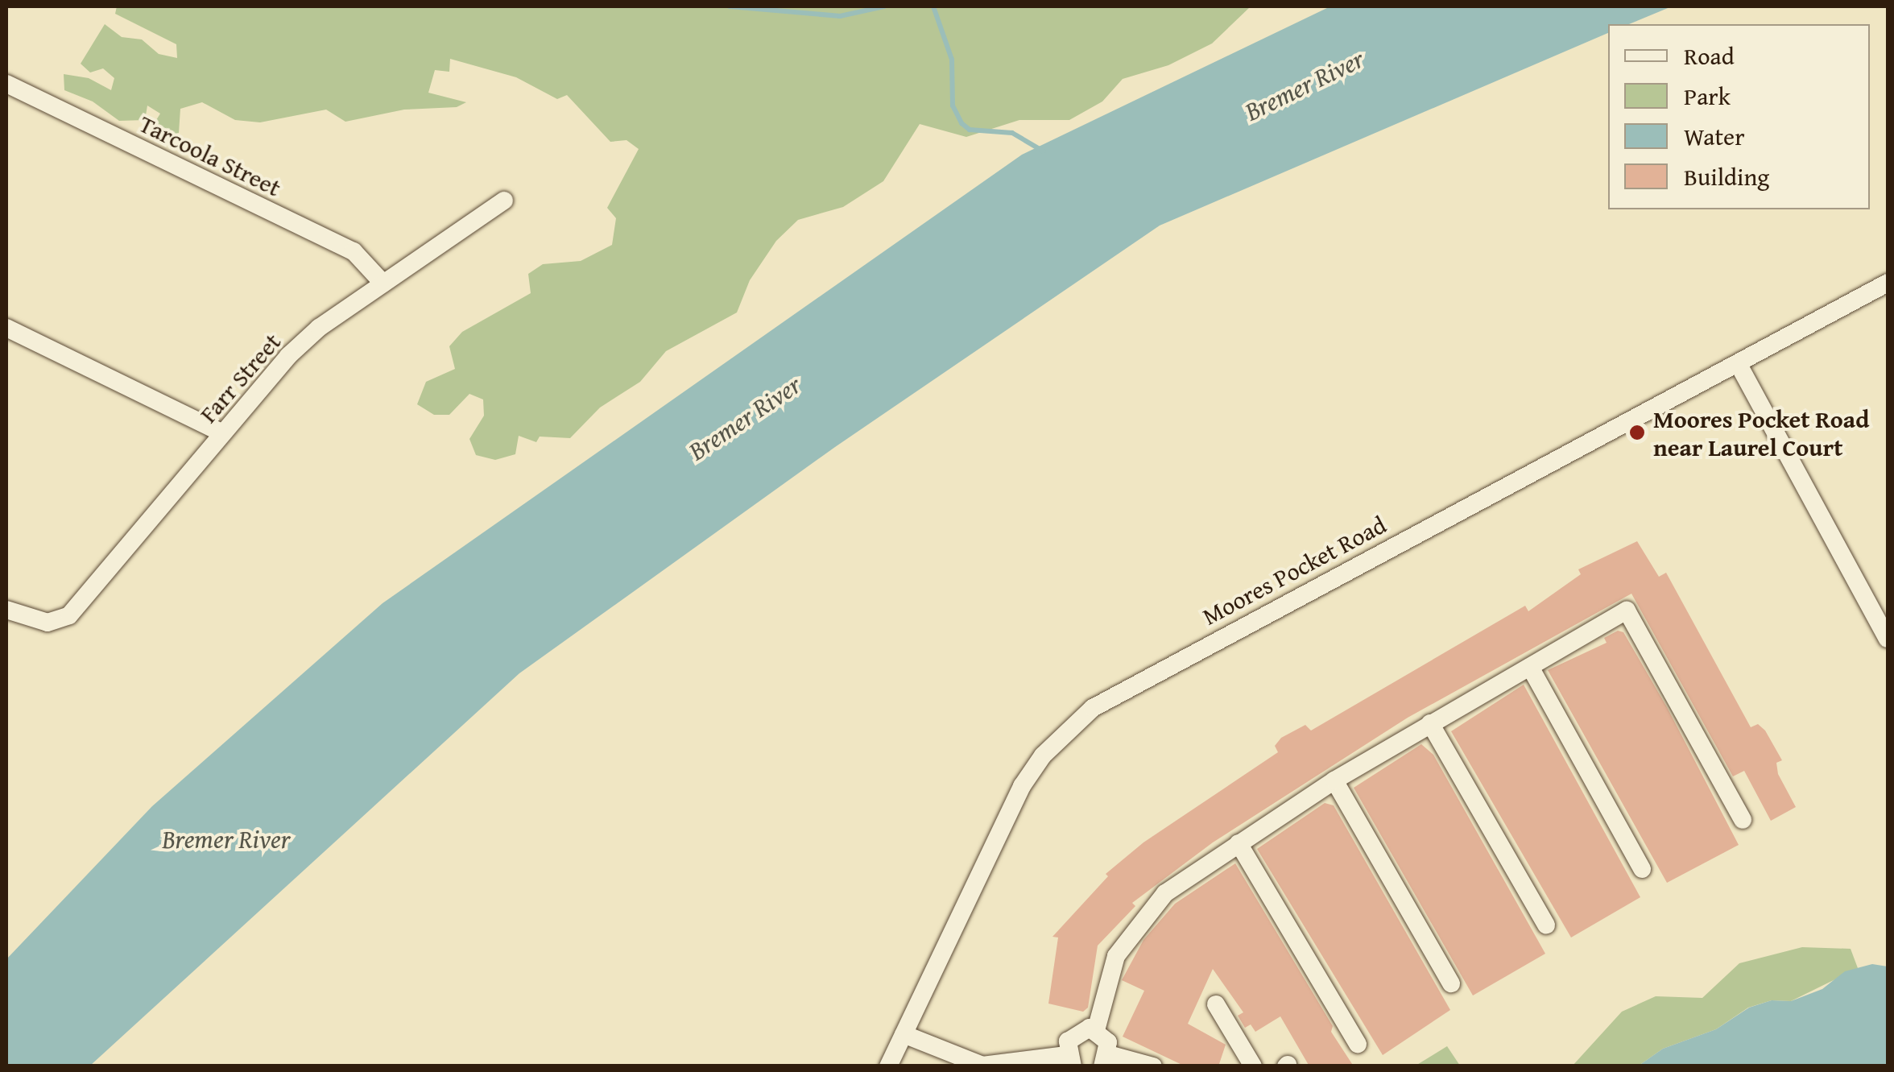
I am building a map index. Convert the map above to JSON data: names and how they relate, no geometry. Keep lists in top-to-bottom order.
{
  "streets": {
    "street": ["Tarcoola Street", "Farr Street", "Moores Pocket Road"]
  },
  "crossings": [
    ["Tarcoola Street", "Farr Street"]
  ],
  "water": ["Bremer River"],
  "places": ["Moores Pocket Road near Laurel Court"],
  "legend": [
    "Road",
    "Park",
    "Water",
    "Building"
  ]
}
